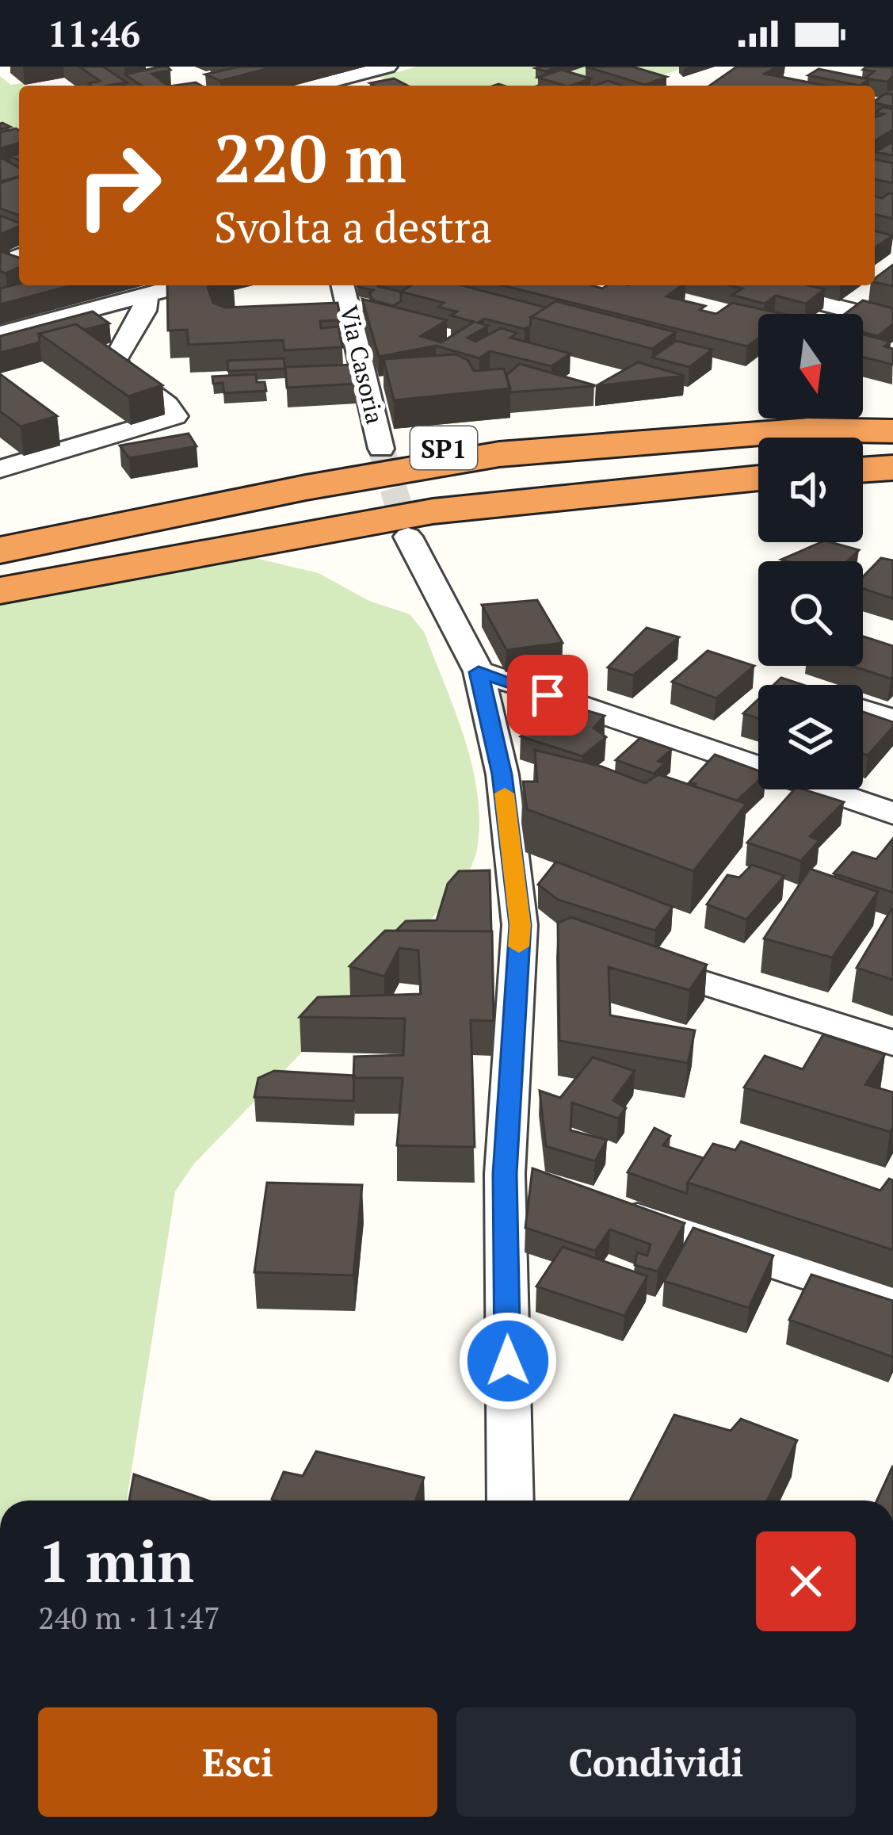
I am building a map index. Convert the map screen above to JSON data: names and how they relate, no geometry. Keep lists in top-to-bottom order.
{
  "streets": {
    "highway": ["SP1"],
    "street": ["Via Casoria"]
  },
  "north": "bottom",
  "page": {
    "status": "11:46",
    "turn": ["220 m", "Svolta a destra"],
    "heading": ["1 min", "240 m · 11:47"],
    "buttons": ["Esci", "Condividi"]
  }
}
